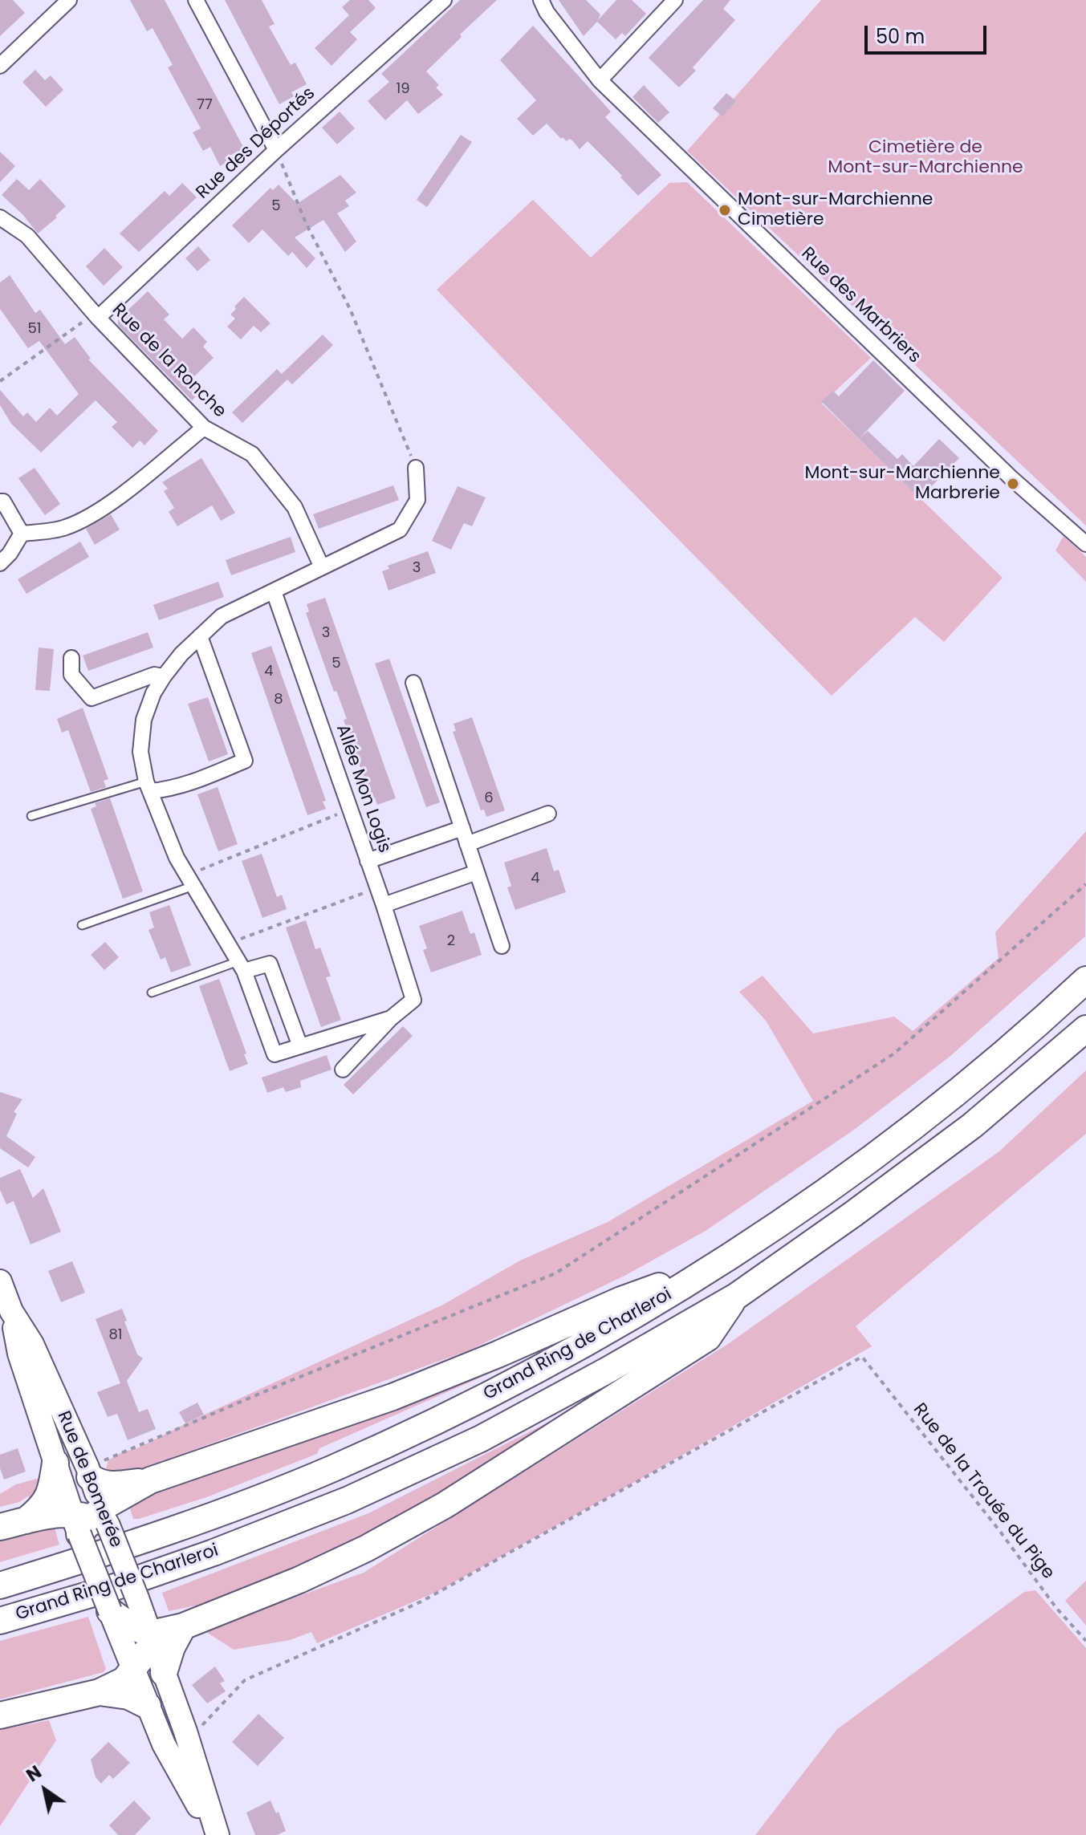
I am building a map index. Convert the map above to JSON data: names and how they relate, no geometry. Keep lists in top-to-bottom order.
{
  "streets": {
    "highway": ["Grand Ring de Charleroi"],
    "main road": ["Rue de Bomerée"],
    "street": [
      "Rue des Déportés",
      "Rue des Marbriers",
      "Rue de la Ronche",
      "Allée Mon Logis"
    ],
    "path": ["Rue de la Trouée du Pige"]
  },
  "crossings": [
    ["Rue des Déportés", "Rue de la Ronche"]
  ],
  "parks": ["Cimetière de Mont-sur-Marchienne"],
  "places": ["Mont-sur-Marchienne Cimetière", "Mont-sur-Marchienne Marbrerie"],
  "house_numbers": [
    "19",
    "77",
    "5",
    "51",
    "3",
    "3",
    "5",
    "4",
    "8",
    "6",
    "4",
    "2",
    "81"
  ],
  "scale_bar": "50 m",
  "north": "top left"
}
